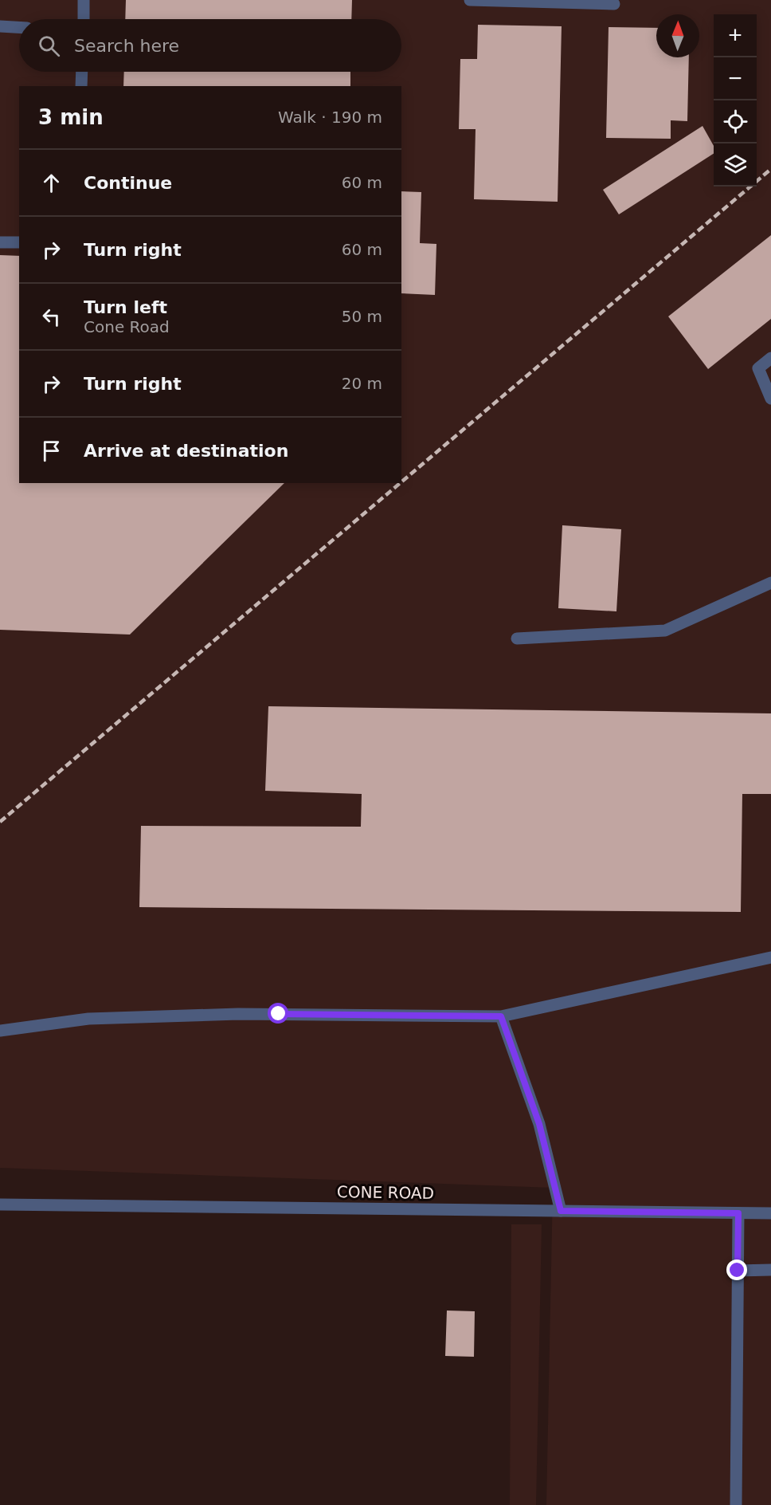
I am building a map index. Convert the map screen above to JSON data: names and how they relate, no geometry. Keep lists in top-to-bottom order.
{
  "streets": {
    "street": ["CONE ROAD"]
  },
  "north": "top",
  "page": {
    "map_buttons": ["+", "−"],
    "search": "Search here",
    "heading": ["3 min", "Walk · 190 m"],
    "list": [
      ["Continue", "60 m"],
      ["Turn right", "60 m"],
      ["Turn left", "Cone Road", "50 m"],
      ["Turn right", "20 m"],
      "Arrive at destination"
    ]
  }
}
